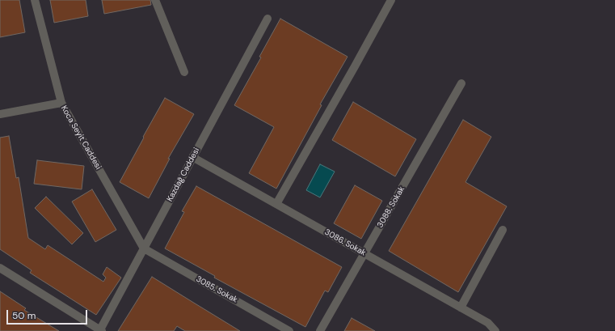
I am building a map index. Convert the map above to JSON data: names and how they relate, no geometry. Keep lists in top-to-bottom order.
{
  "streets": {
    "street": [
      "Koca Seyit Caddesi",
      "Kazdağ Caddesi",
      "3088. Sokak",
      "3086. Sokak",
      "3085. Sokak"
    ]
  },
  "crossings": [
    ["Koca Seyit Caddesi", "Kazdağ Caddesi"],
    ["Koca Seyit Caddesi", "3085. Sokak"],
    ["Kazdağ Caddesi", "3086. Sokak"],
    ["Kazdağ Caddesi", "3085. Sokak"],
    ["3088. Sokak", "3086. Sokak"]
  ],
  "scale_bar": "50 m"
}
